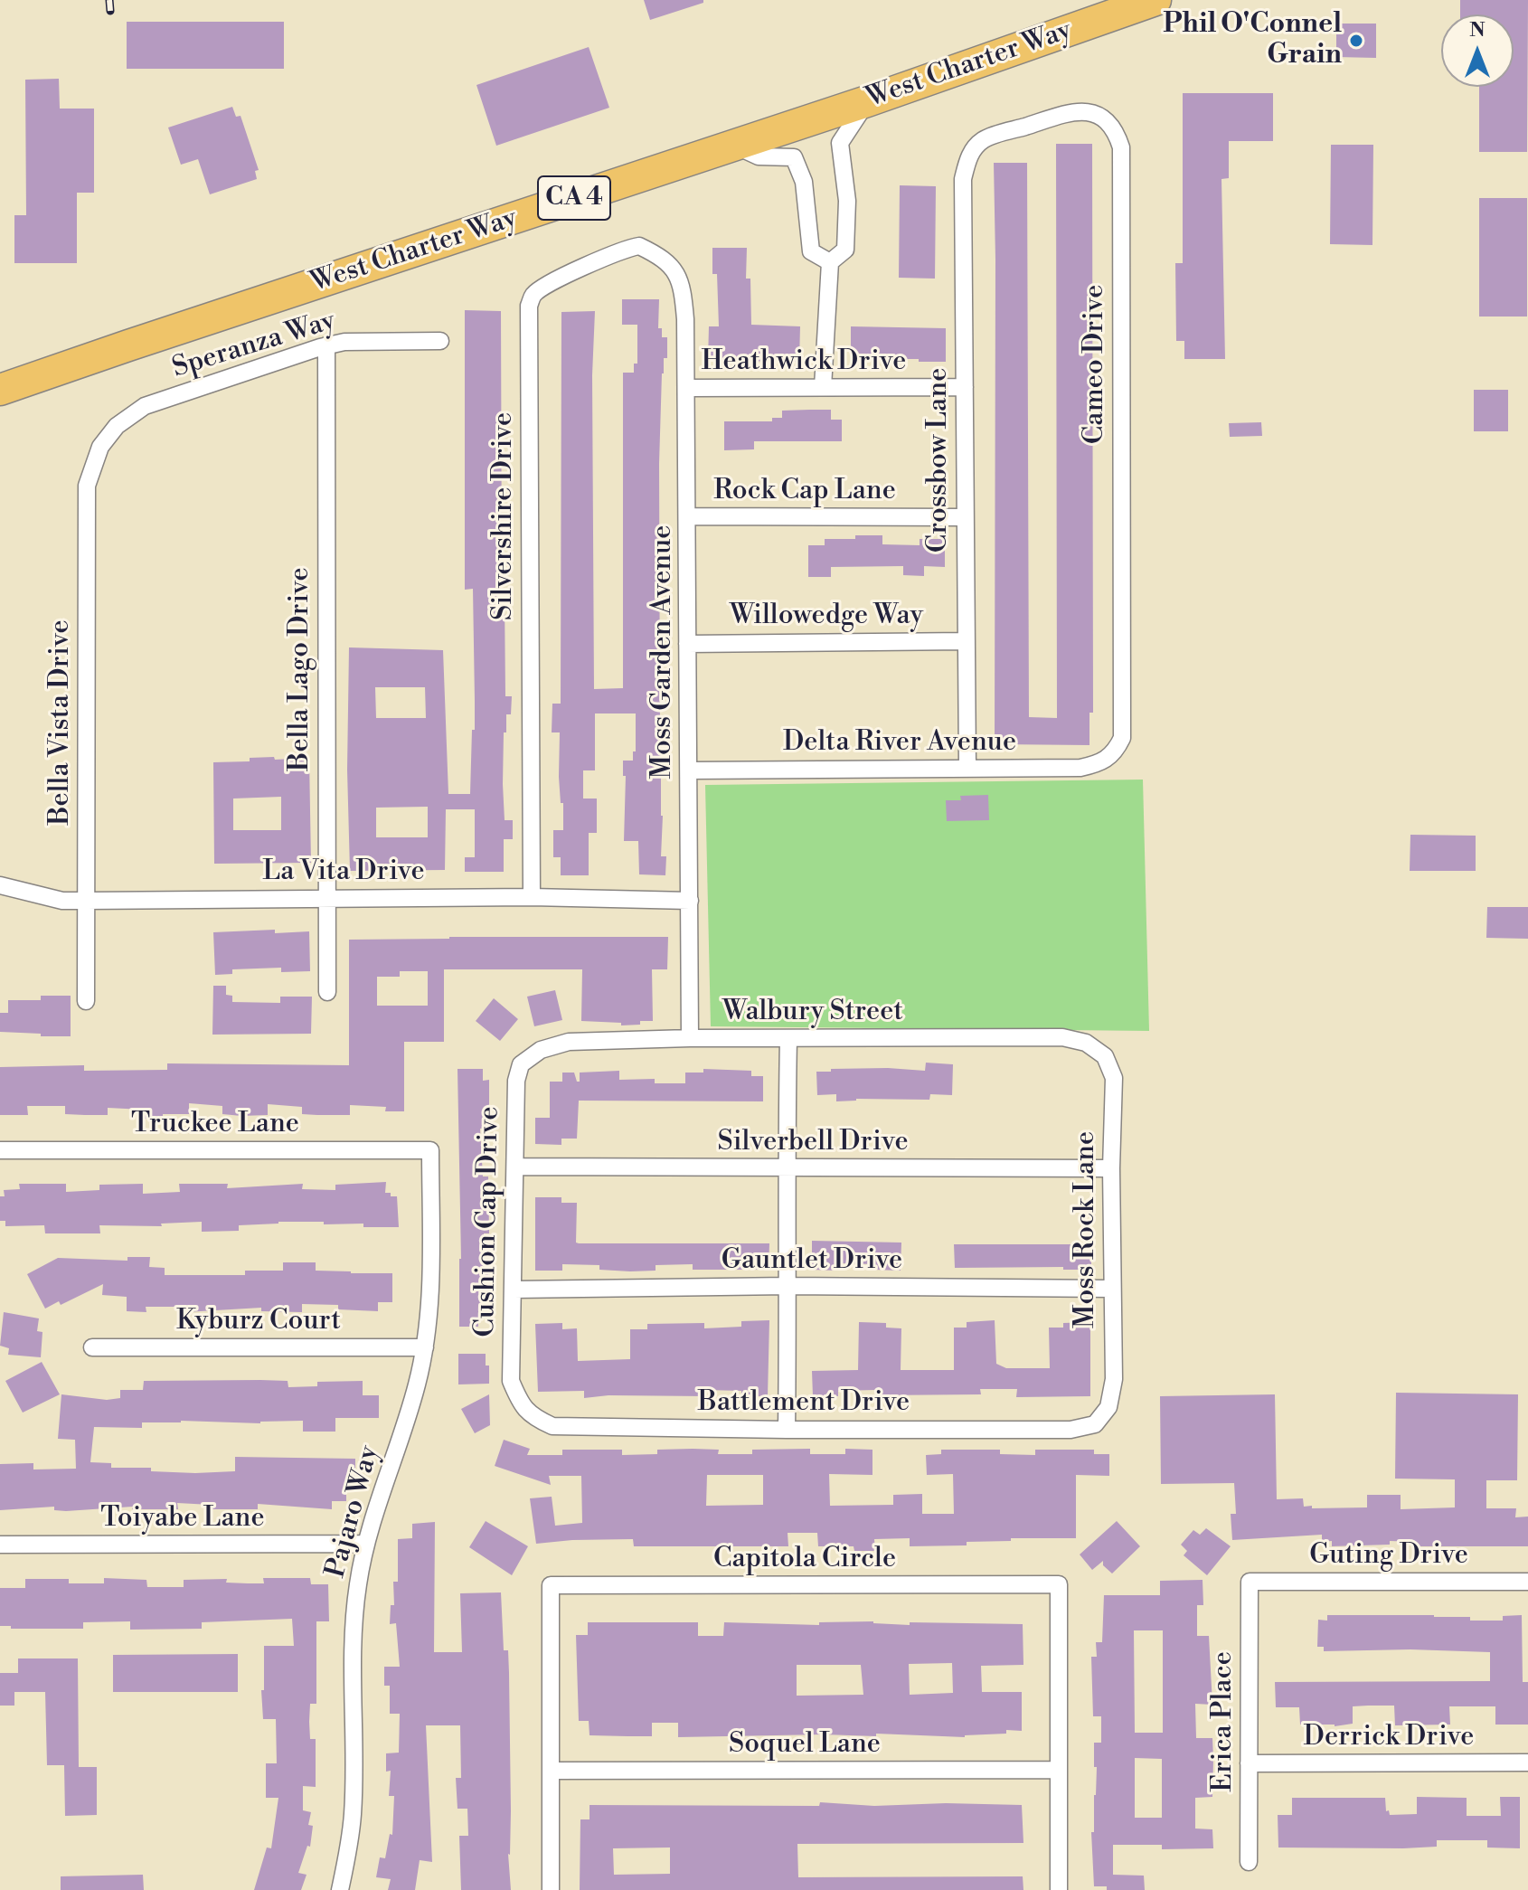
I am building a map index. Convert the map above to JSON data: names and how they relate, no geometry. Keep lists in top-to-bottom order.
{
  "streets": {
    "highway": ["West Charter Way", "CA 4"],
    "street": [
      "Speranza Way",
      "Heathwick Drive",
      "Cameo Drive",
      "Crossbow Lane",
      "Rock Cap Lane",
      "Silvershire Drive",
      "Willowedge Way",
      "Moss Garden Avenue",
      "Bella Lago Drive",
      "Bella Vista Drive",
      "Delta River Avenue",
      "La Vita Drive",
      "Walbury Street",
      "Truckee Lane",
      "Silverbell Drive",
      "Cushion Cap Drive",
      "Moss Rock Lane",
      "Gauntlet Drive",
      "Kyburz Court",
      "Battlement Drive",
      "Pajaro Way",
      "Toiyabe Lane",
      "Guting Drive",
      "Capitola Circle",
      "Erica Place",
      "Derrick Drive",
      "Soquel Lane"
    ]
  },
  "crossings": [
    ["Speranza Way", "Bella Lago Drive"],
    ["Speranza Way", "Bella Vista Drive"],
    ["Heathwick Drive", "Crossbow Lane"],
    ["Heathwick Drive", "Moss Garden Avenue"],
    ["Cameo Drive", "Crossbow Lane"],
    ["Cameo Drive", "Delta River Avenue"],
    ["Crossbow Lane", "Rock Cap Lane"],
    ["Crossbow Lane", "Willowedge Way"],
    ["Crossbow Lane", "Delta River Avenue"],
    ["Rock Cap Lane", "Moss Garden Avenue"],
    ["Silvershire Drive", "Moss Garden Avenue"],
    ["Silvershire Drive", "La Vita Drive"],
    ["Willowedge Way", "Moss Garden Avenue"],
    ["Moss Garden Avenue", "Delta River Avenue"],
    ["Moss Garden Avenue", "La Vita Drive"],
    ["Moss Garden Avenue", "Walbury Street"],
    ["Bella Lago Drive", "La Vita Drive"],
    ["Bella Vista Drive", "La Vita Drive"],
    ["Walbury Street", "Cushion Cap Drive"],
    ["Walbury Street", "Moss Rock Lane"],
    ["Truckee Lane", "Pajaro Way"],
    ["Silverbell Drive", "Cushion Cap Drive"],
    ["Silverbell Drive", "Moss Rock Lane"],
    ["Cushion Cap Drive", "Gauntlet Drive"],
    ["Cushion Cap Drive", "Battlement Drive"],
    ["Moss Rock Lane", "Gauntlet Drive"],
    ["Moss Rock Lane", "Battlement Drive"],
    ["Kyburz Court", "Pajaro Way"],
    ["Pajaro Way", "Toiyabe Lane"],
    ["Guting Drive", "Erica Place"],
    ["Capitola Circle", "Soquel Lane"],
    ["Erica Place", "Derrick Drive"]
  ],
  "places": ["Phil O'Connel Grain"],
  "north": "top"
}
